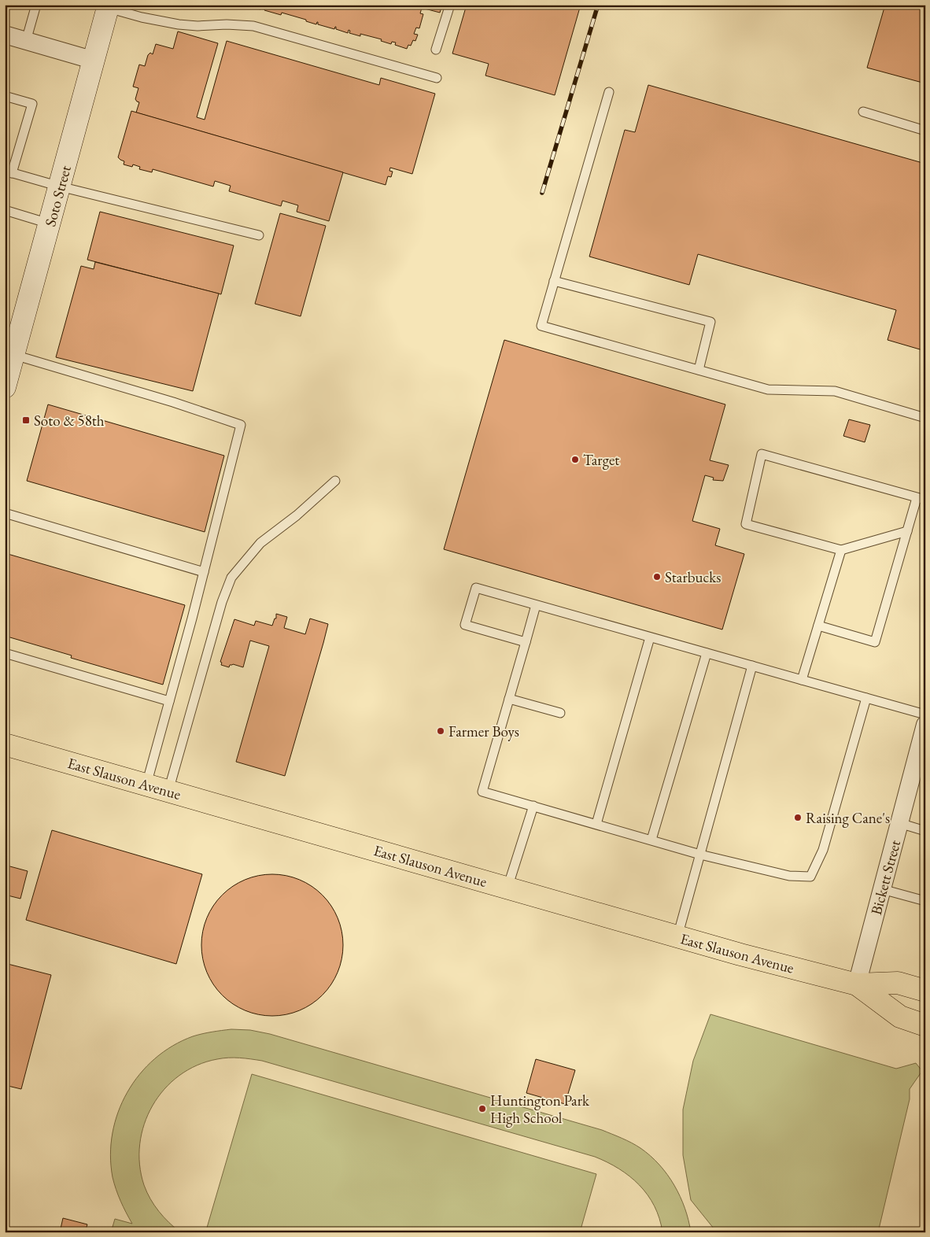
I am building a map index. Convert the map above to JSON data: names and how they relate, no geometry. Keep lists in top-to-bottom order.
{
  "streets": {
    "main road": ["Soto Street", "East Slauson Avenue"],
    "street": ["Bickett Street"]
  },
  "crossings": [
    ["East Slauson Avenue", "Bickett Street"]
  ],
  "places": {
    "transit": ["Soto & 58th"],
    "other": [
      "Target",
      "Starbucks",
      "Farmer Boys",
      "Raising Cane's",
      "Huntington Park High School"
    ]
  }
}
